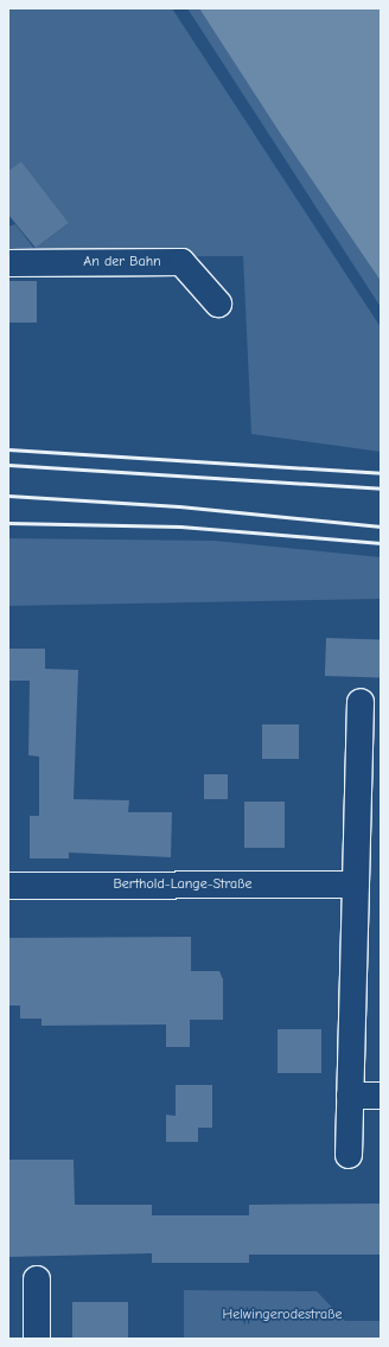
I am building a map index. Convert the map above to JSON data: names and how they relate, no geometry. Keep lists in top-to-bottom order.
{
  "streets": {
    "street": ["An der Bahn", "Berthold-Lange-Straße"]
  },
  "parks": ["Helwingerodestraße"]
}
